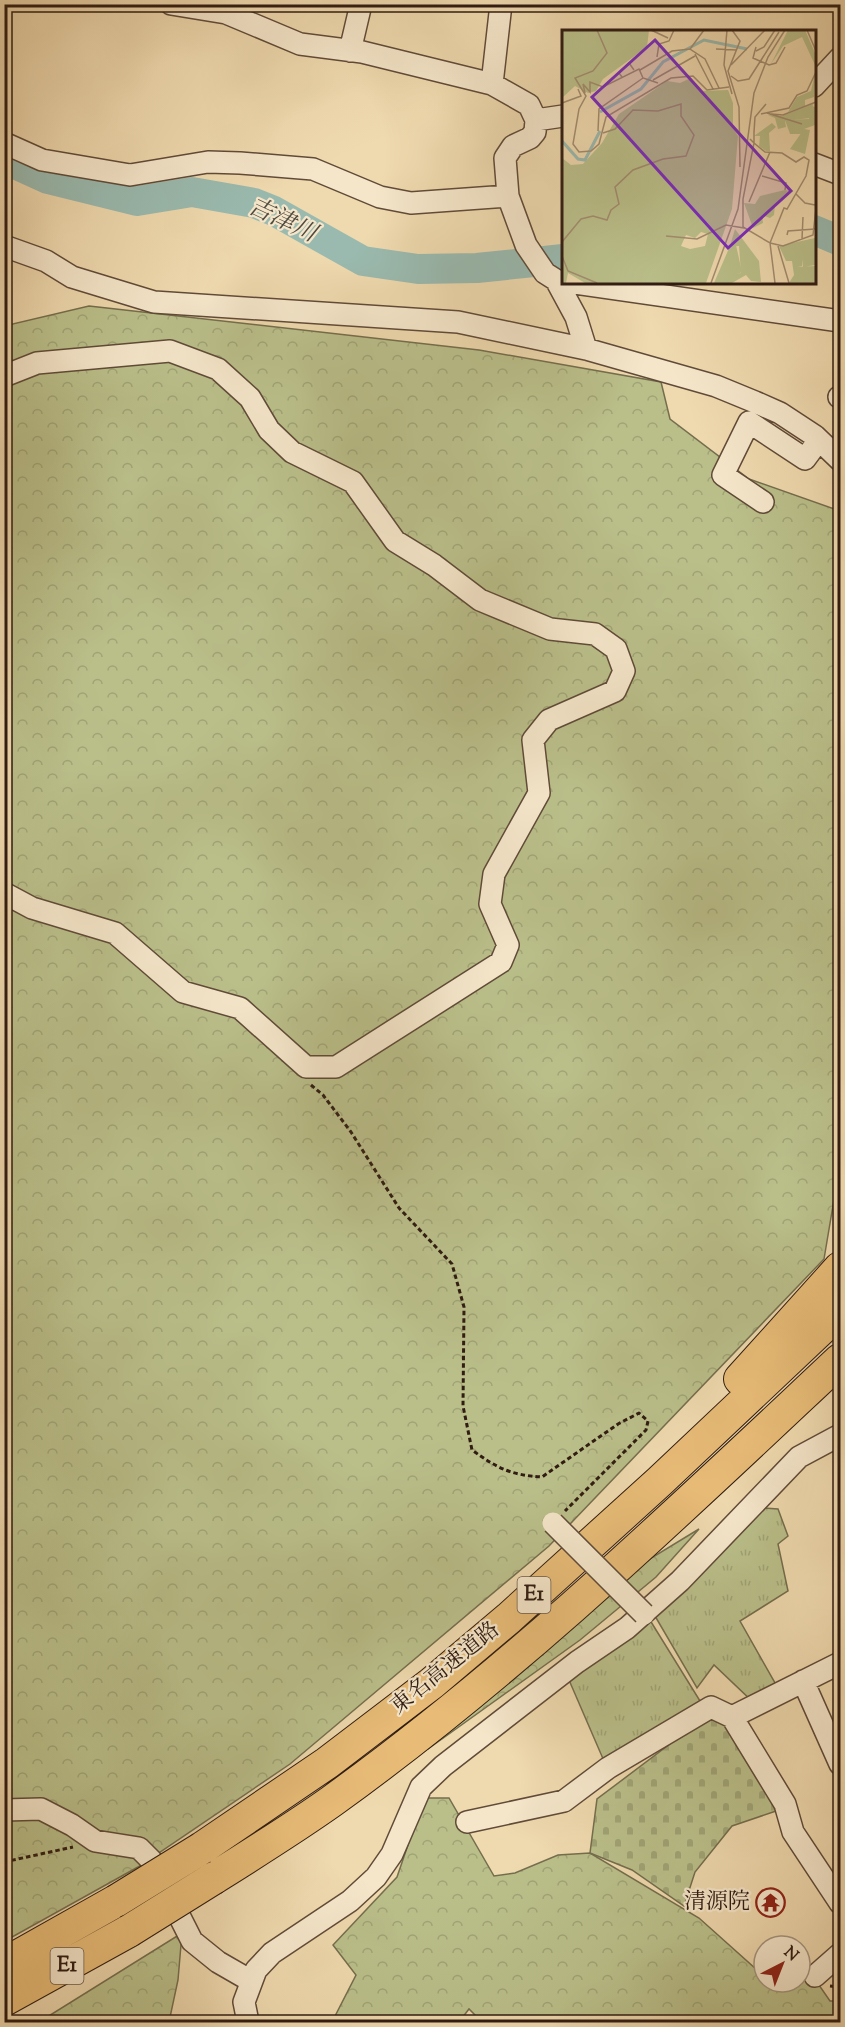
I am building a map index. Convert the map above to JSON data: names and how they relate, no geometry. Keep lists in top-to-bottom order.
{
  "streets": {
    "highway": ["E1", "東名高速道路"]
  },
  "water": ["吉津川"],
  "places": {
    "temple": ["清源院"]
  },
  "north": "top right"
}
